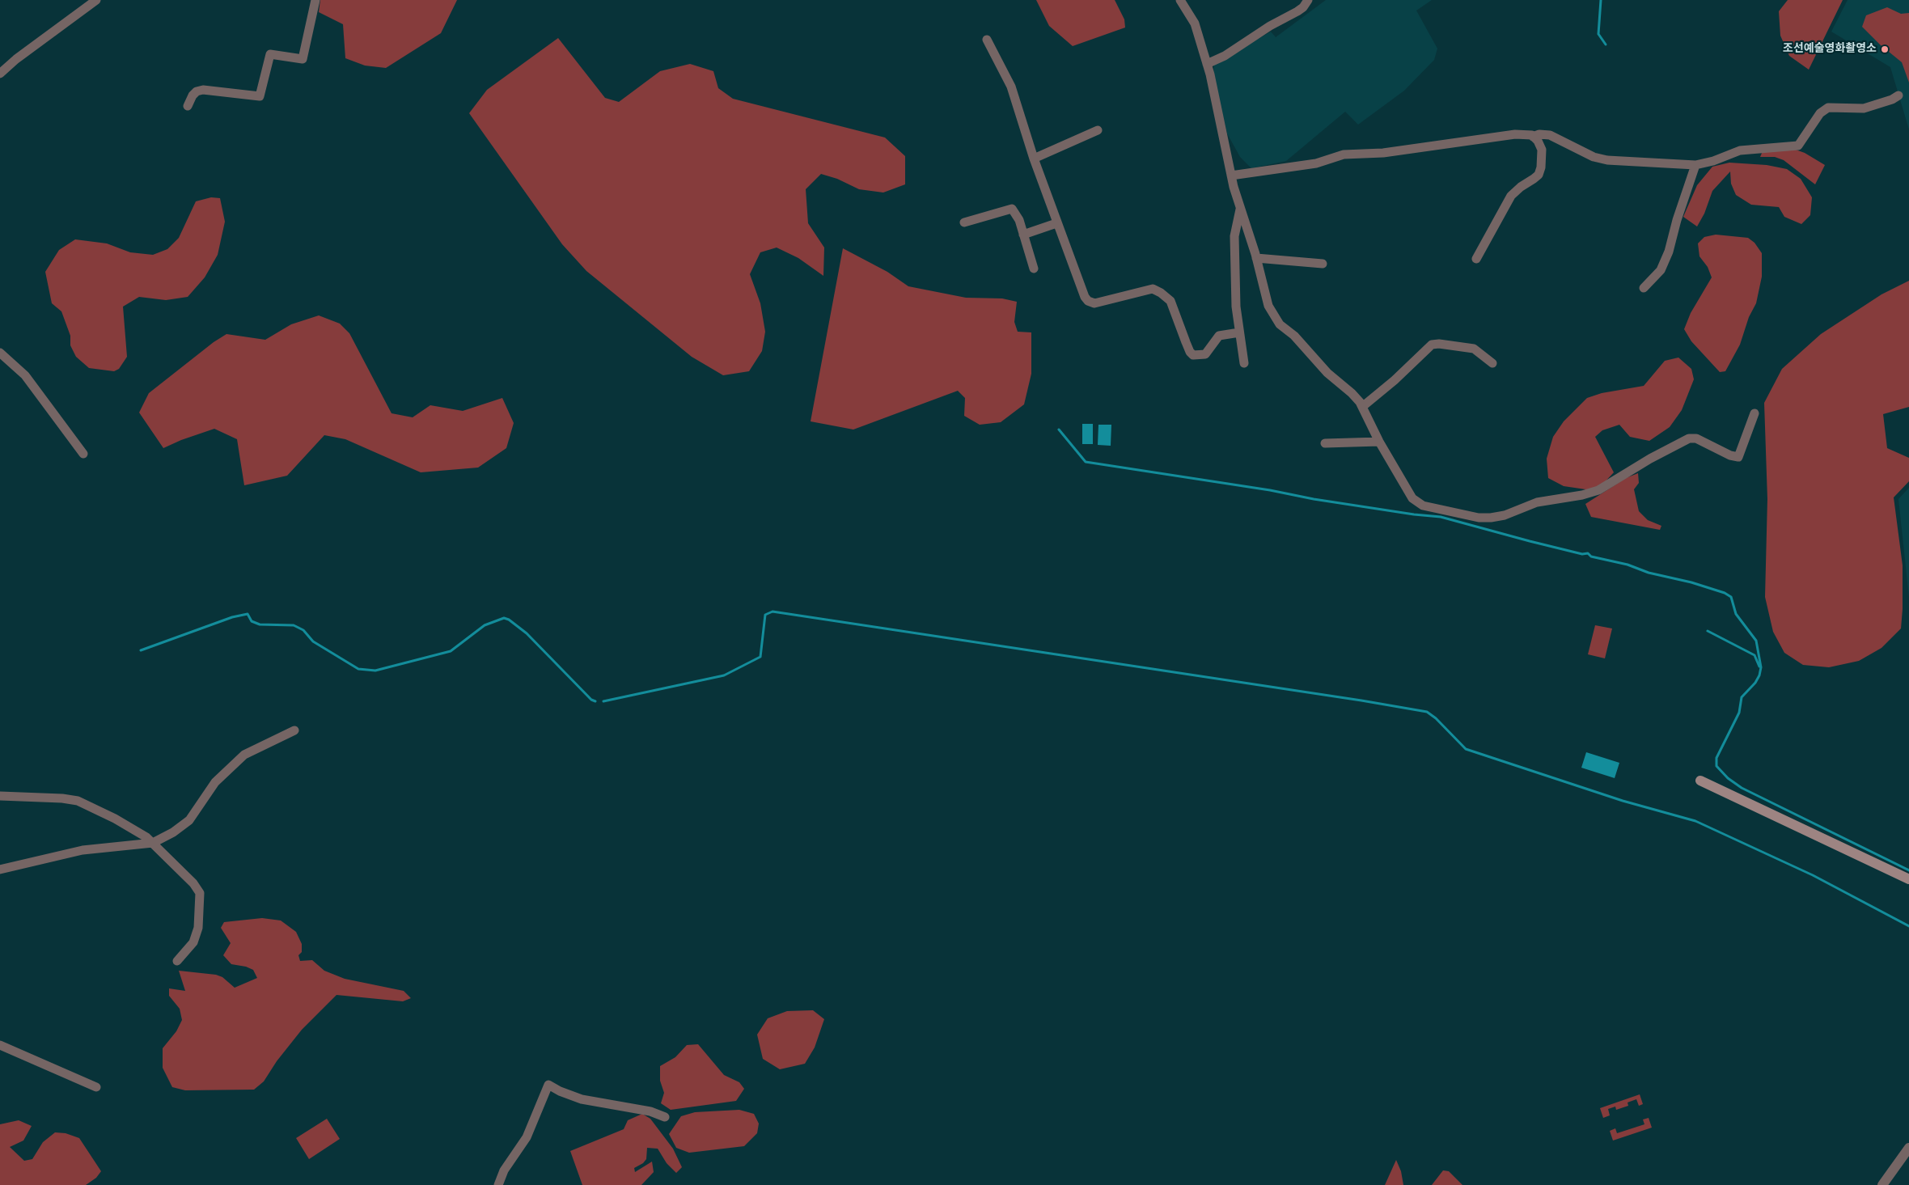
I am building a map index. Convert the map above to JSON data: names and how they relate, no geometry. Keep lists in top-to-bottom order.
{
  "places": ["조선예술영화촬영소"]
}
